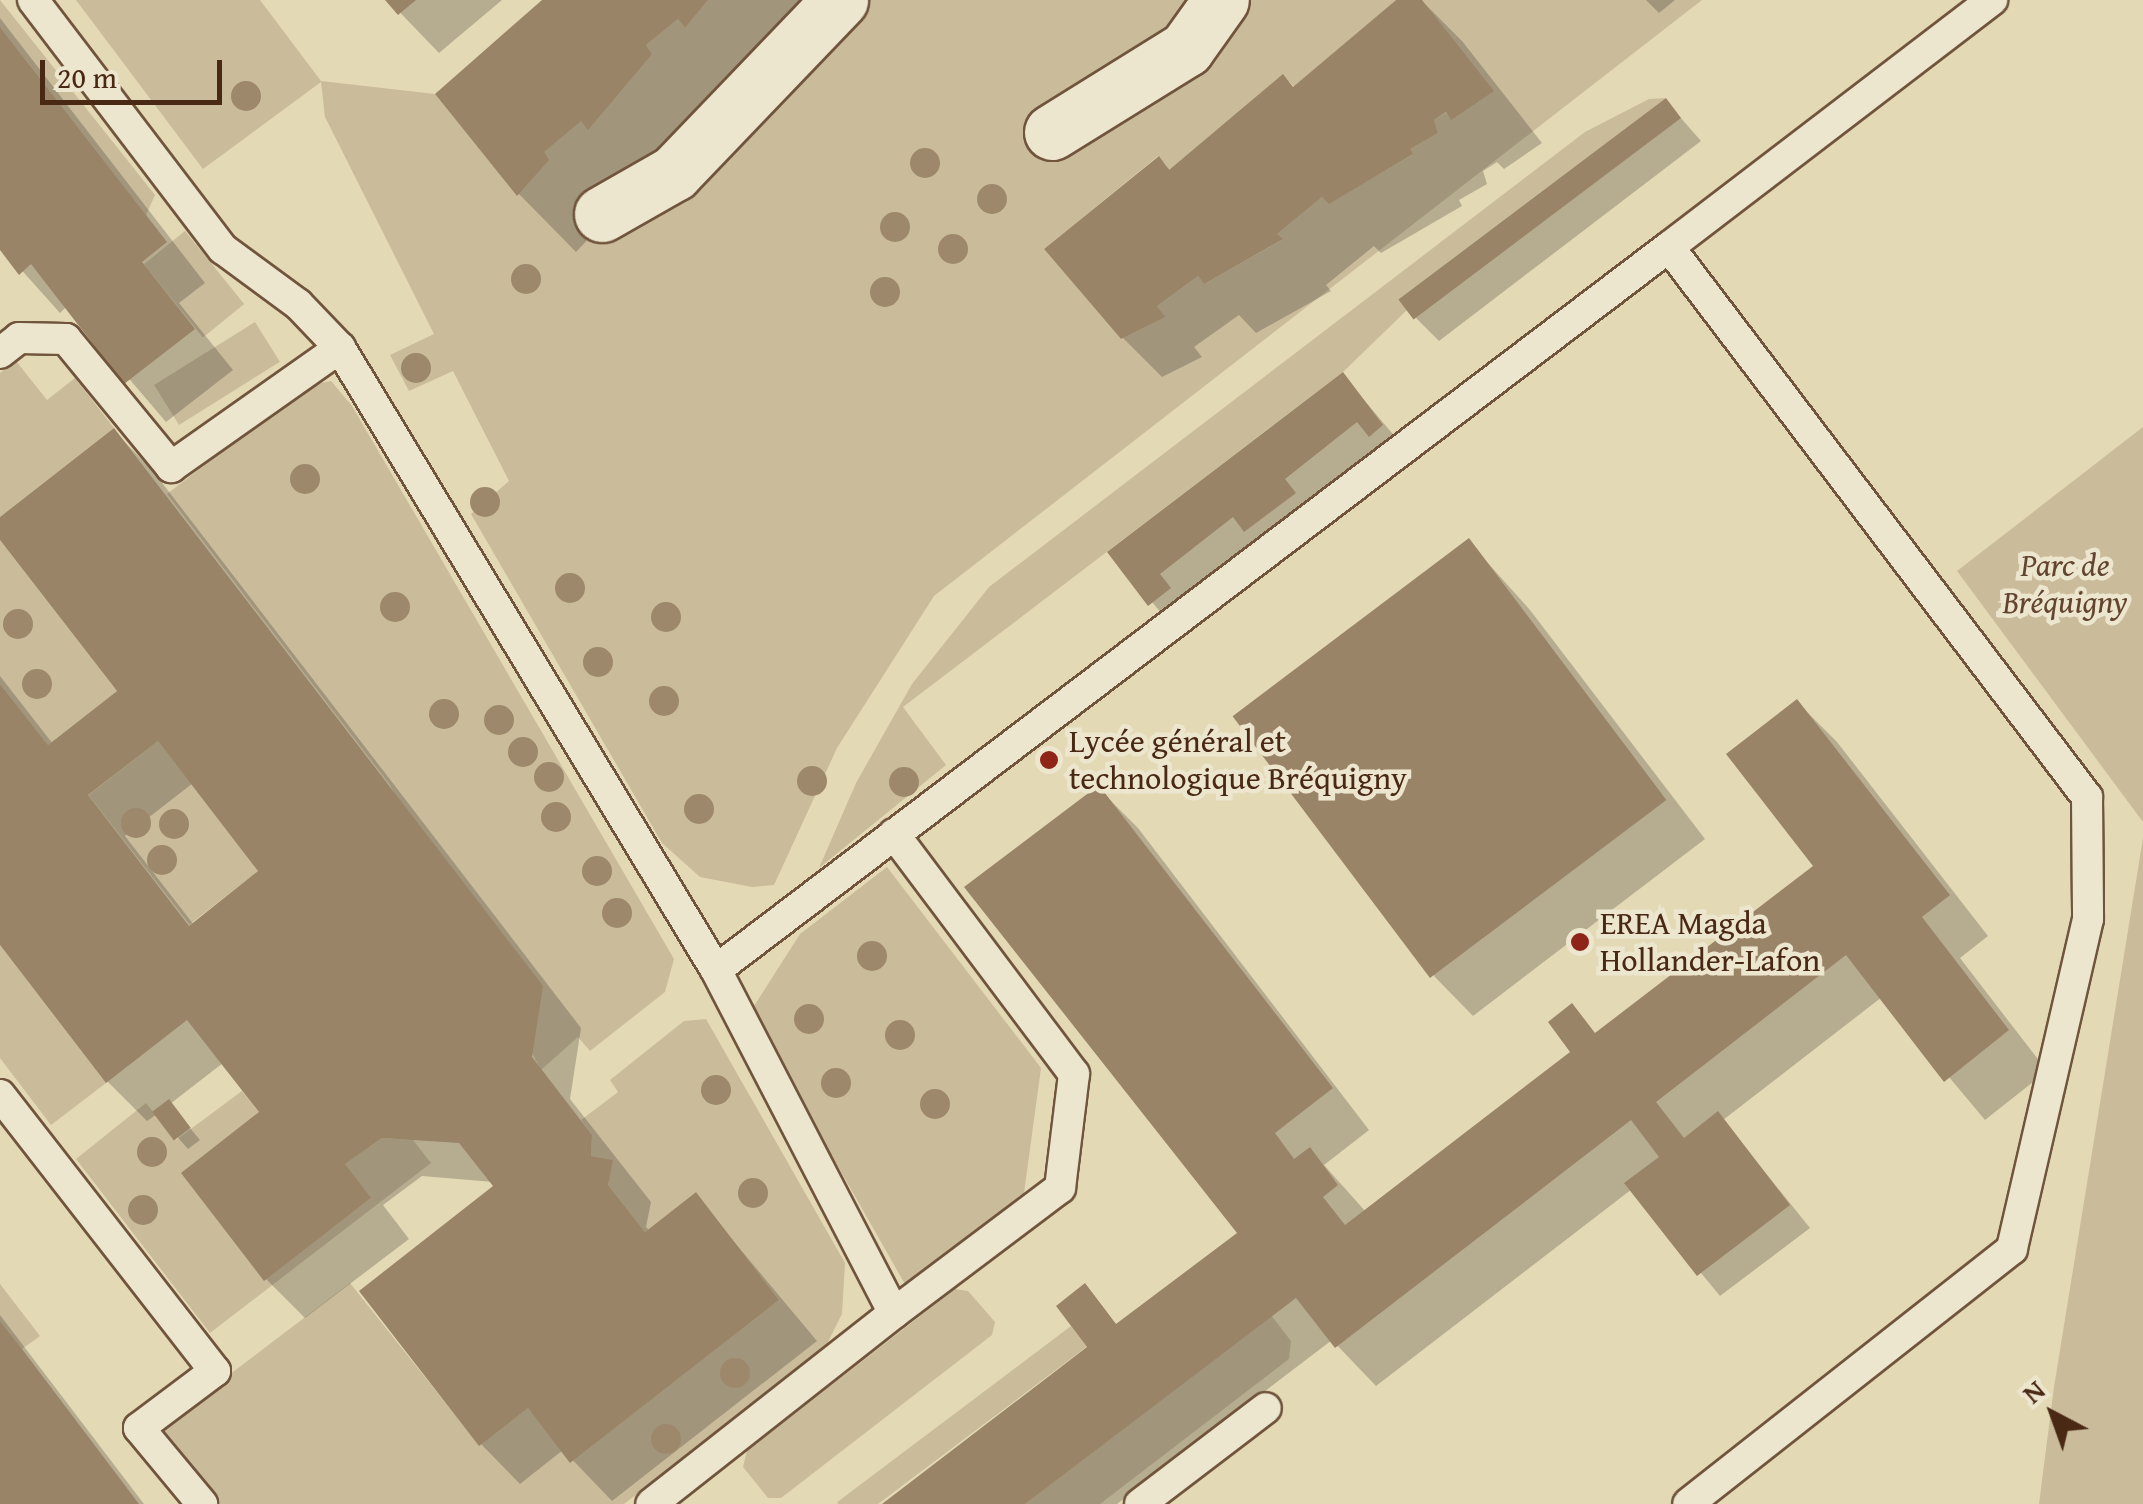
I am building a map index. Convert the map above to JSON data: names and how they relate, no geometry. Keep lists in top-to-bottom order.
{
  "parks": ["Parc de Bréquigny"],
  "places": ["Lycée général et technologique Bréquigny", "EREA Magda Hollander-Lafon"],
  "scale_bar": "20 m",
  "north": "top left"
}
